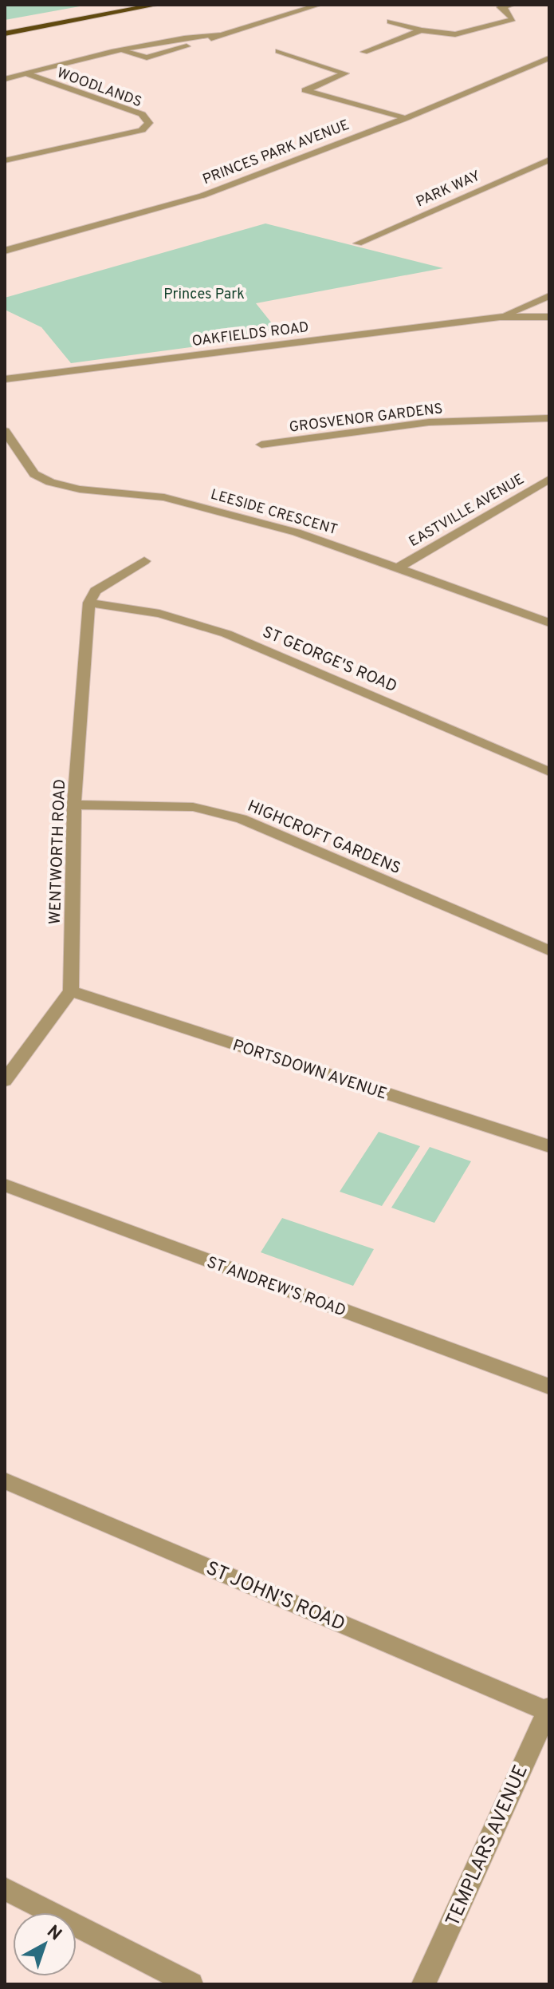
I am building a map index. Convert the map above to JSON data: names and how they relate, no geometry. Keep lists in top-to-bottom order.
{
  "streets": {
    "street": [
      "WOODLANDS",
      "PRINCES PARK AVENUE",
      "PARK WAY",
      "OAKFIELDS ROAD",
      "GROSVENOR GARDENS",
      "EASTVILLE AVENUE",
      "LEESIDE CRESCENT",
      "ST GEORGE'S ROAD",
      "HIGHCROFT GARDENS",
      "WENTWORTH ROAD",
      "PORTSDOWN AVENUE",
      "ST ANDREW'S ROAD",
      "ST JOHN'S ROAD",
      "TEMPLARS AVENUE"
    ]
  },
  "crossings": [
    ["EASTVILLE AVENUE", "LEESIDE CRESCENT"],
    ["ST GEORGE'S ROAD", "WENTWORTH ROAD"],
    ["HIGHCROFT GARDENS", "WENTWORTH ROAD"],
    ["WENTWORTH ROAD", "PORTSDOWN AVENUE"],
    ["ST JOHN'S ROAD", "TEMPLARS AVENUE"]
  ],
  "parks": ["Princes Park"],
  "north": "top right"
}
